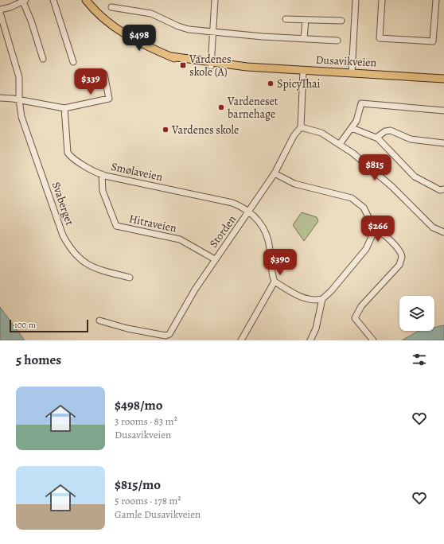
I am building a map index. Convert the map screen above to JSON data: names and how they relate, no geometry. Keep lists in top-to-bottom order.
{
  "streets": {
    "main road": ["Dusavikveien"],
    "street": [
      "Smølaveien",
      "Svaberget",
      "Hitraveien",
      "Storden"
    ]
  },
  "crossings": [
    ["Smølaveien", "Hitraveien"],
    ["Smølaveien", "Storden"],
    ["Hitraveien", "Storden"]
  ],
  "places": {
    "transit": ["Vardenes skole (A)"],
    "other": ["SpicyThai", "Vardeneset barnehage", "Vardenes skole"]
  },
  "scale_bar": "100 m",
  "page": {
    "price": [
      "$498",
      "$339",
      "$815",
      "$266",
      "$390"
    ],
    "scale": "100 m",
    "heading": "5 homes",
    "list": [
      {
        "name": "$498/mo",
        "note": "3 rooms · 83 m² · Dusavikveien"
      },
      {
        "name": "$815/mo",
        "note": "5 rooms · 178 m² · Gamle Dusavikveien"
      }
    ]
  }
}
